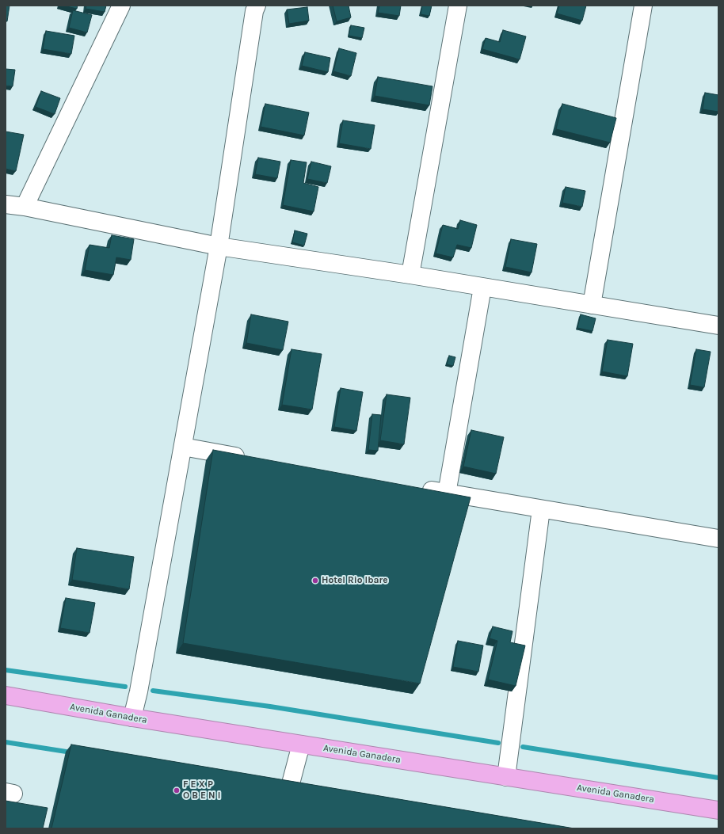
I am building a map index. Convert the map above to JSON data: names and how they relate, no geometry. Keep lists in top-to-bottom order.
{
  "streets": {
    "highway": ["Avenida Ganadera"]
  },
  "places": ["Hotel Rio Ibare", "F E X P O B E N I"]
}
